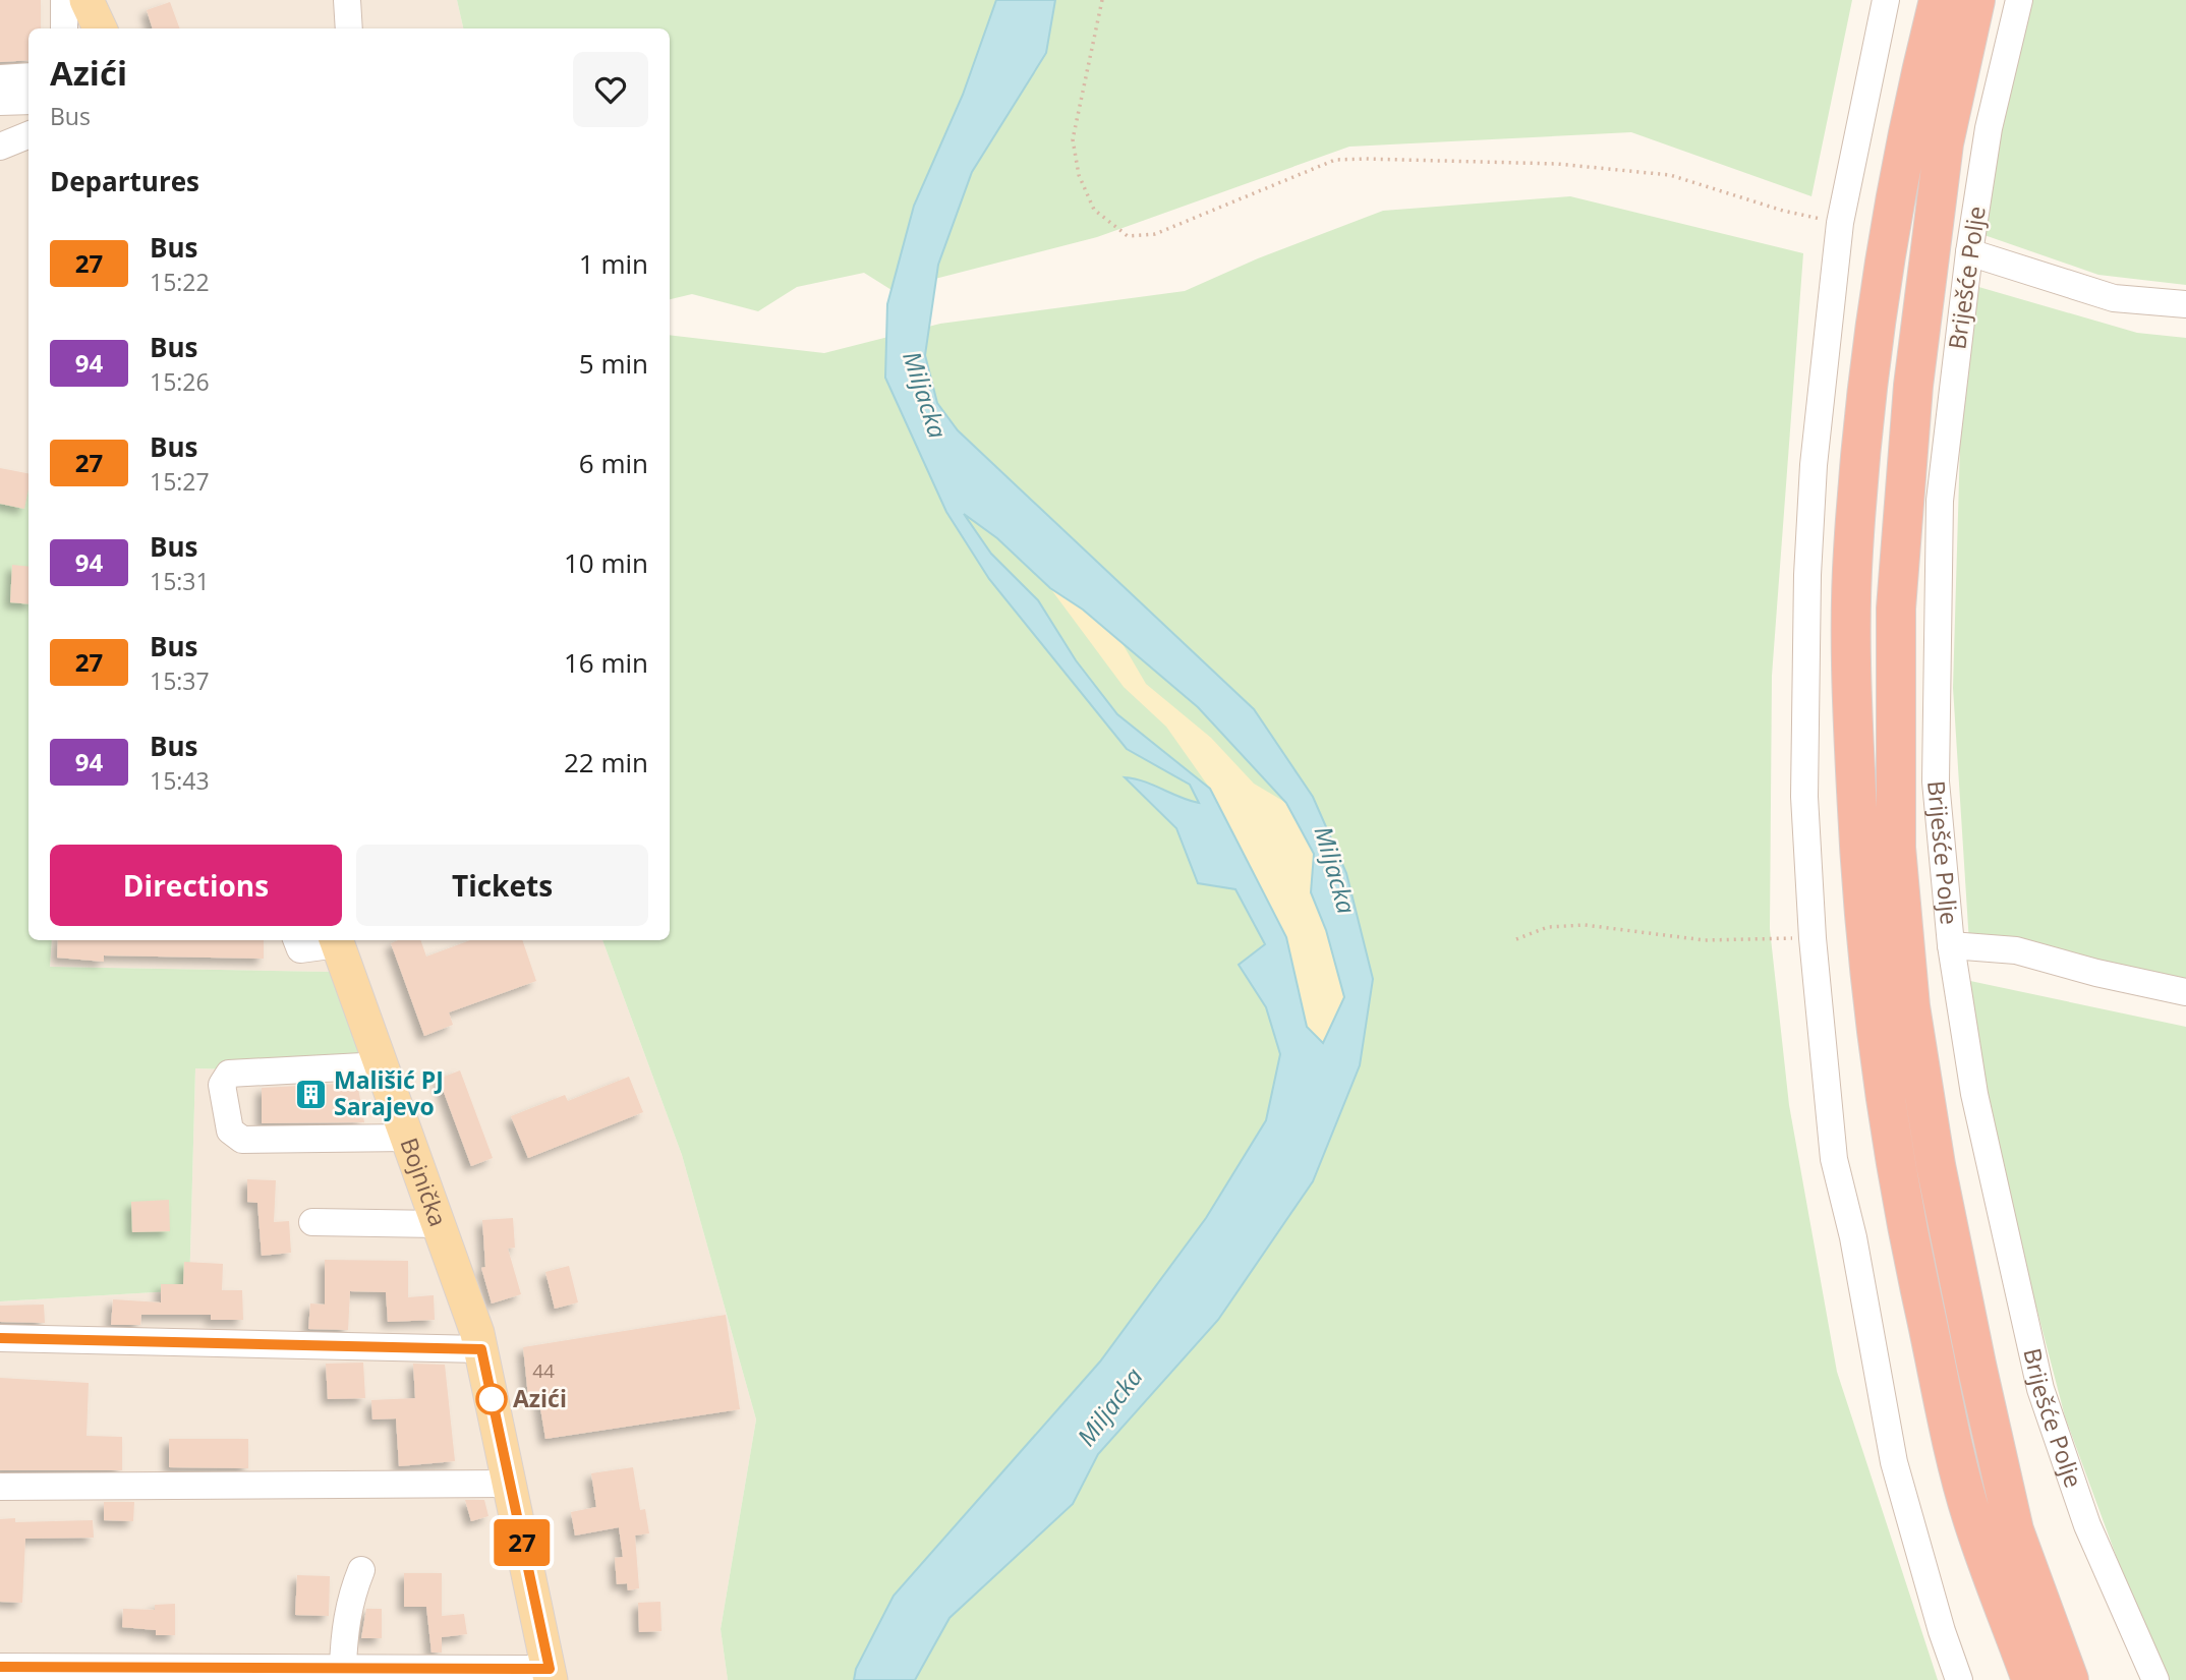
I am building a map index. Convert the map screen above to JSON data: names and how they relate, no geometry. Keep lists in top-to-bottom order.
{
  "streets": {
    "main road": ["Bojnička"],
    "street": ["Briješće Polje"]
  },
  "water": ["Miljacka"],
  "places": {
    "building": ["Mališić PJ Sarajevo"],
    "other": ["Azići"]
  },
  "lines": ["bus line 27"],
  "house_numbers": ["44"],
  "page": {
    "on_map": "27",
    "heading": [
      ["Azići", "Bus"],
      "Departures"
    ],
    "list": [
      {
        "mark": "27",
        "name": "Bus",
        "note": "15:22",
        "value": "1 min"
      },
      {
        "mark": "94",
        "name": "Bus",
        "note": "15:26",
        "value": "5 min"
      },
      {
        "mark": "27",
        "name": "Bus",
        "note": "15:27",
        "value": "6 min"
      },
      {
        "mark": "94",
        "name": "Bus",
        "note": "15:31",
        "value": "10 min"
      },
      {
        "mark": "27",
        "name": "Bus",
        "note": "15:37",
        "value": "16 min"
      },
      {
        "mark": "94",
        "name": "Bus",
        "note": "15:43",
        "value": "22 min"
      }
    ],
    "buttons": ["Directions", "Tickets"]
  }
}
